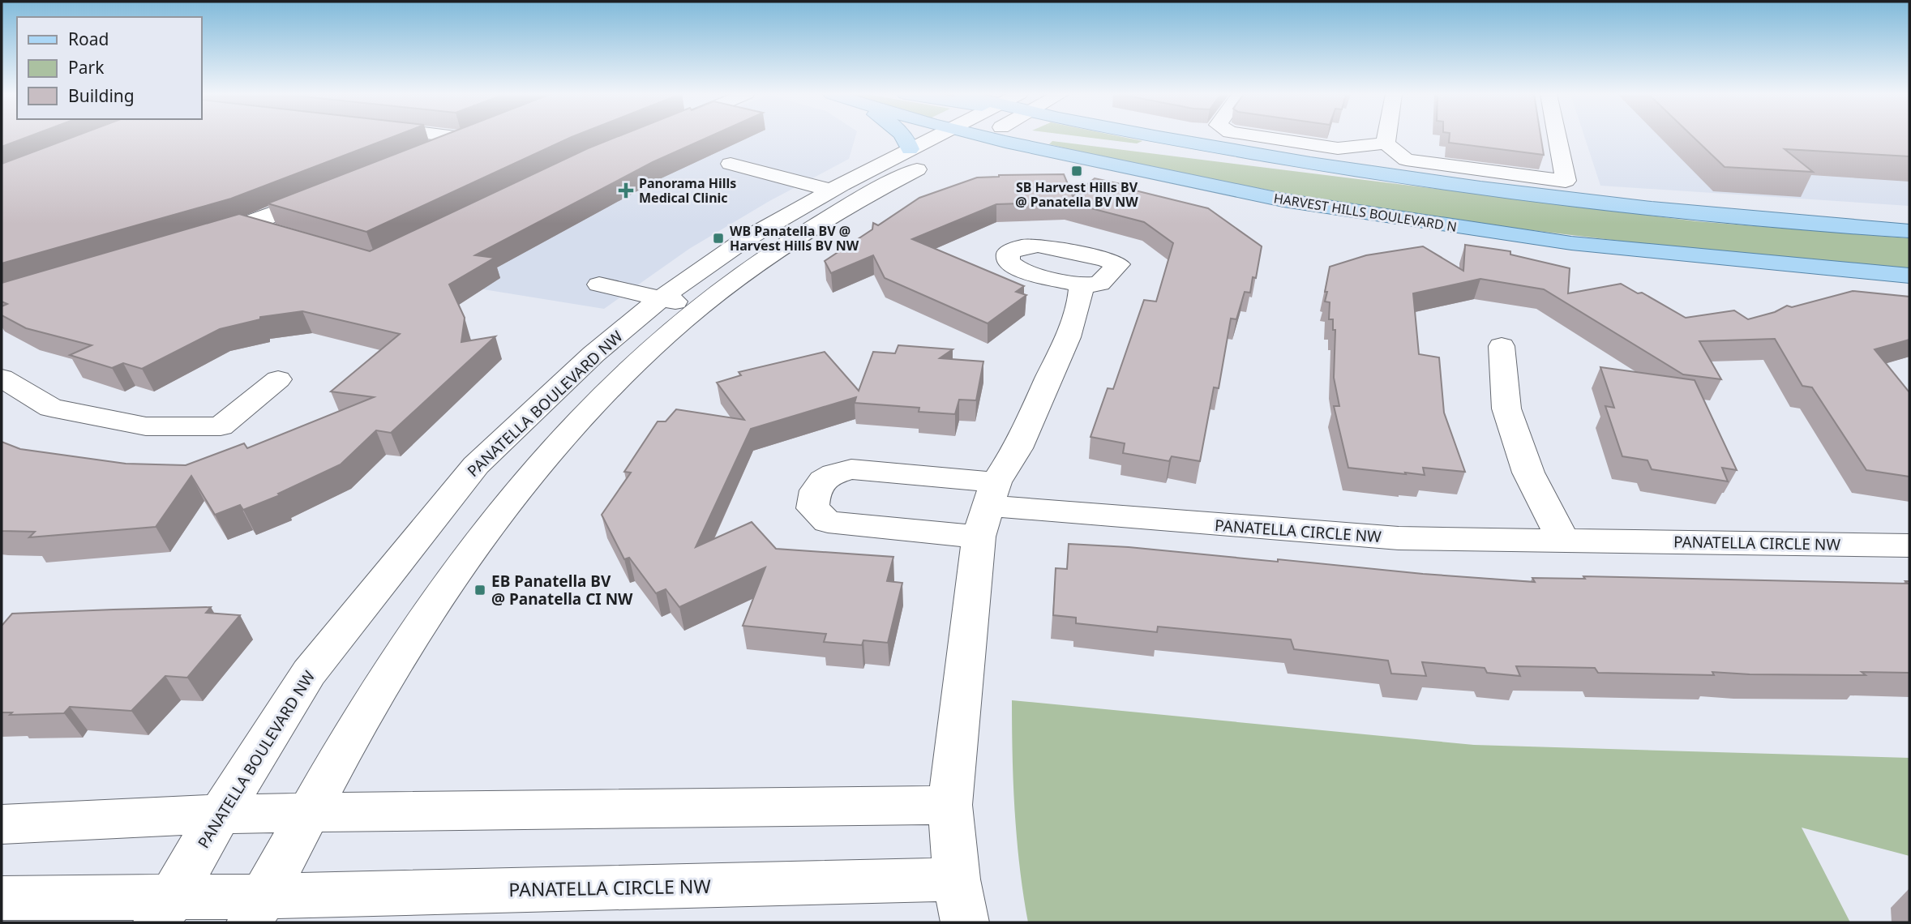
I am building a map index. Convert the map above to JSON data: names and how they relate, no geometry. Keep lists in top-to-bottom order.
{
  "streets": {
    "main road": ["HARVEST HILLS BOULEVARD N"],
    "street": ["PANATELLA BOULEVARD NW", "PANATELLA CIRCLE NW"]
  },
  "crossings": [
    ["PANATELLA BOULEVARD NW", "PANATELLA CIRCLE NW"]
  ],
  "places": {
    "transit": ["SB Harvest Hills BV @ Panatella BV NW", "WB Panatella BV @ Harvest Hills BV NW", "EB Panatella BV @ Panatella CI NW"],
    "health": ["Panorama Hills Medical Clinic"]
  },
  "legend": ["Road", "Park", "Building"]
}
